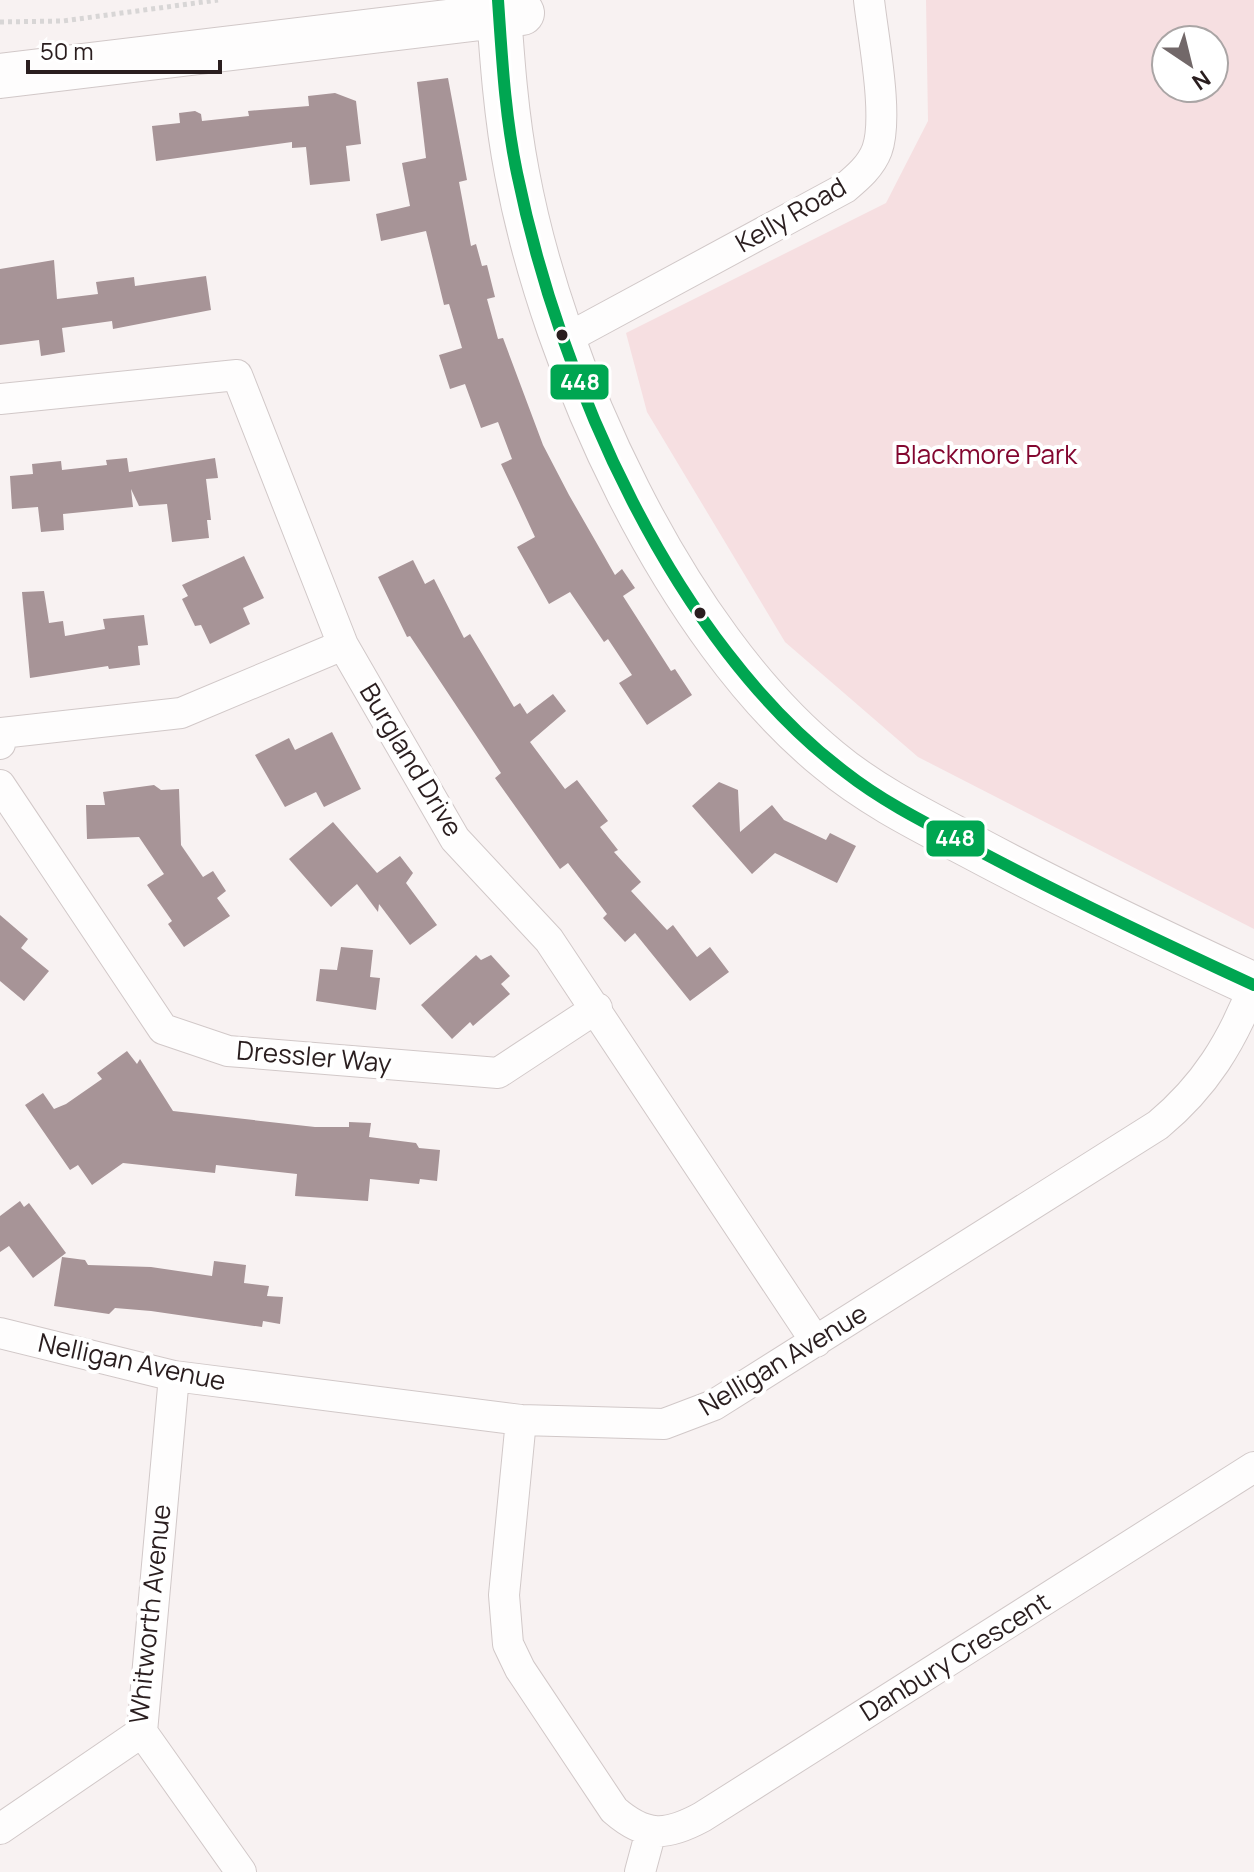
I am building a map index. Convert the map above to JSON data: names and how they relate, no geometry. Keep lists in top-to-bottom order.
{
  "streets": {
    "street": [
      "Kelly Road",
      "Burgland Drive",
      "Dressler Way",
      "Nelligan Avenue",
      "Whitworth Avenue",
      "Danbury Crescent"
    ]
  },
  "crossings": [
    ["Burgland Drive", "Dressler Way"],
    ["Burgland Drive", "Nelligan Avenue"],
    ["Nelligan Avenue", "Whitworth Avenue"]
  ],
  "parks": ["Blackmore Park"],
  "lines": ["transit line 448"],
  "scale_bar": "50 m",
  "north": "bottom right"
}
